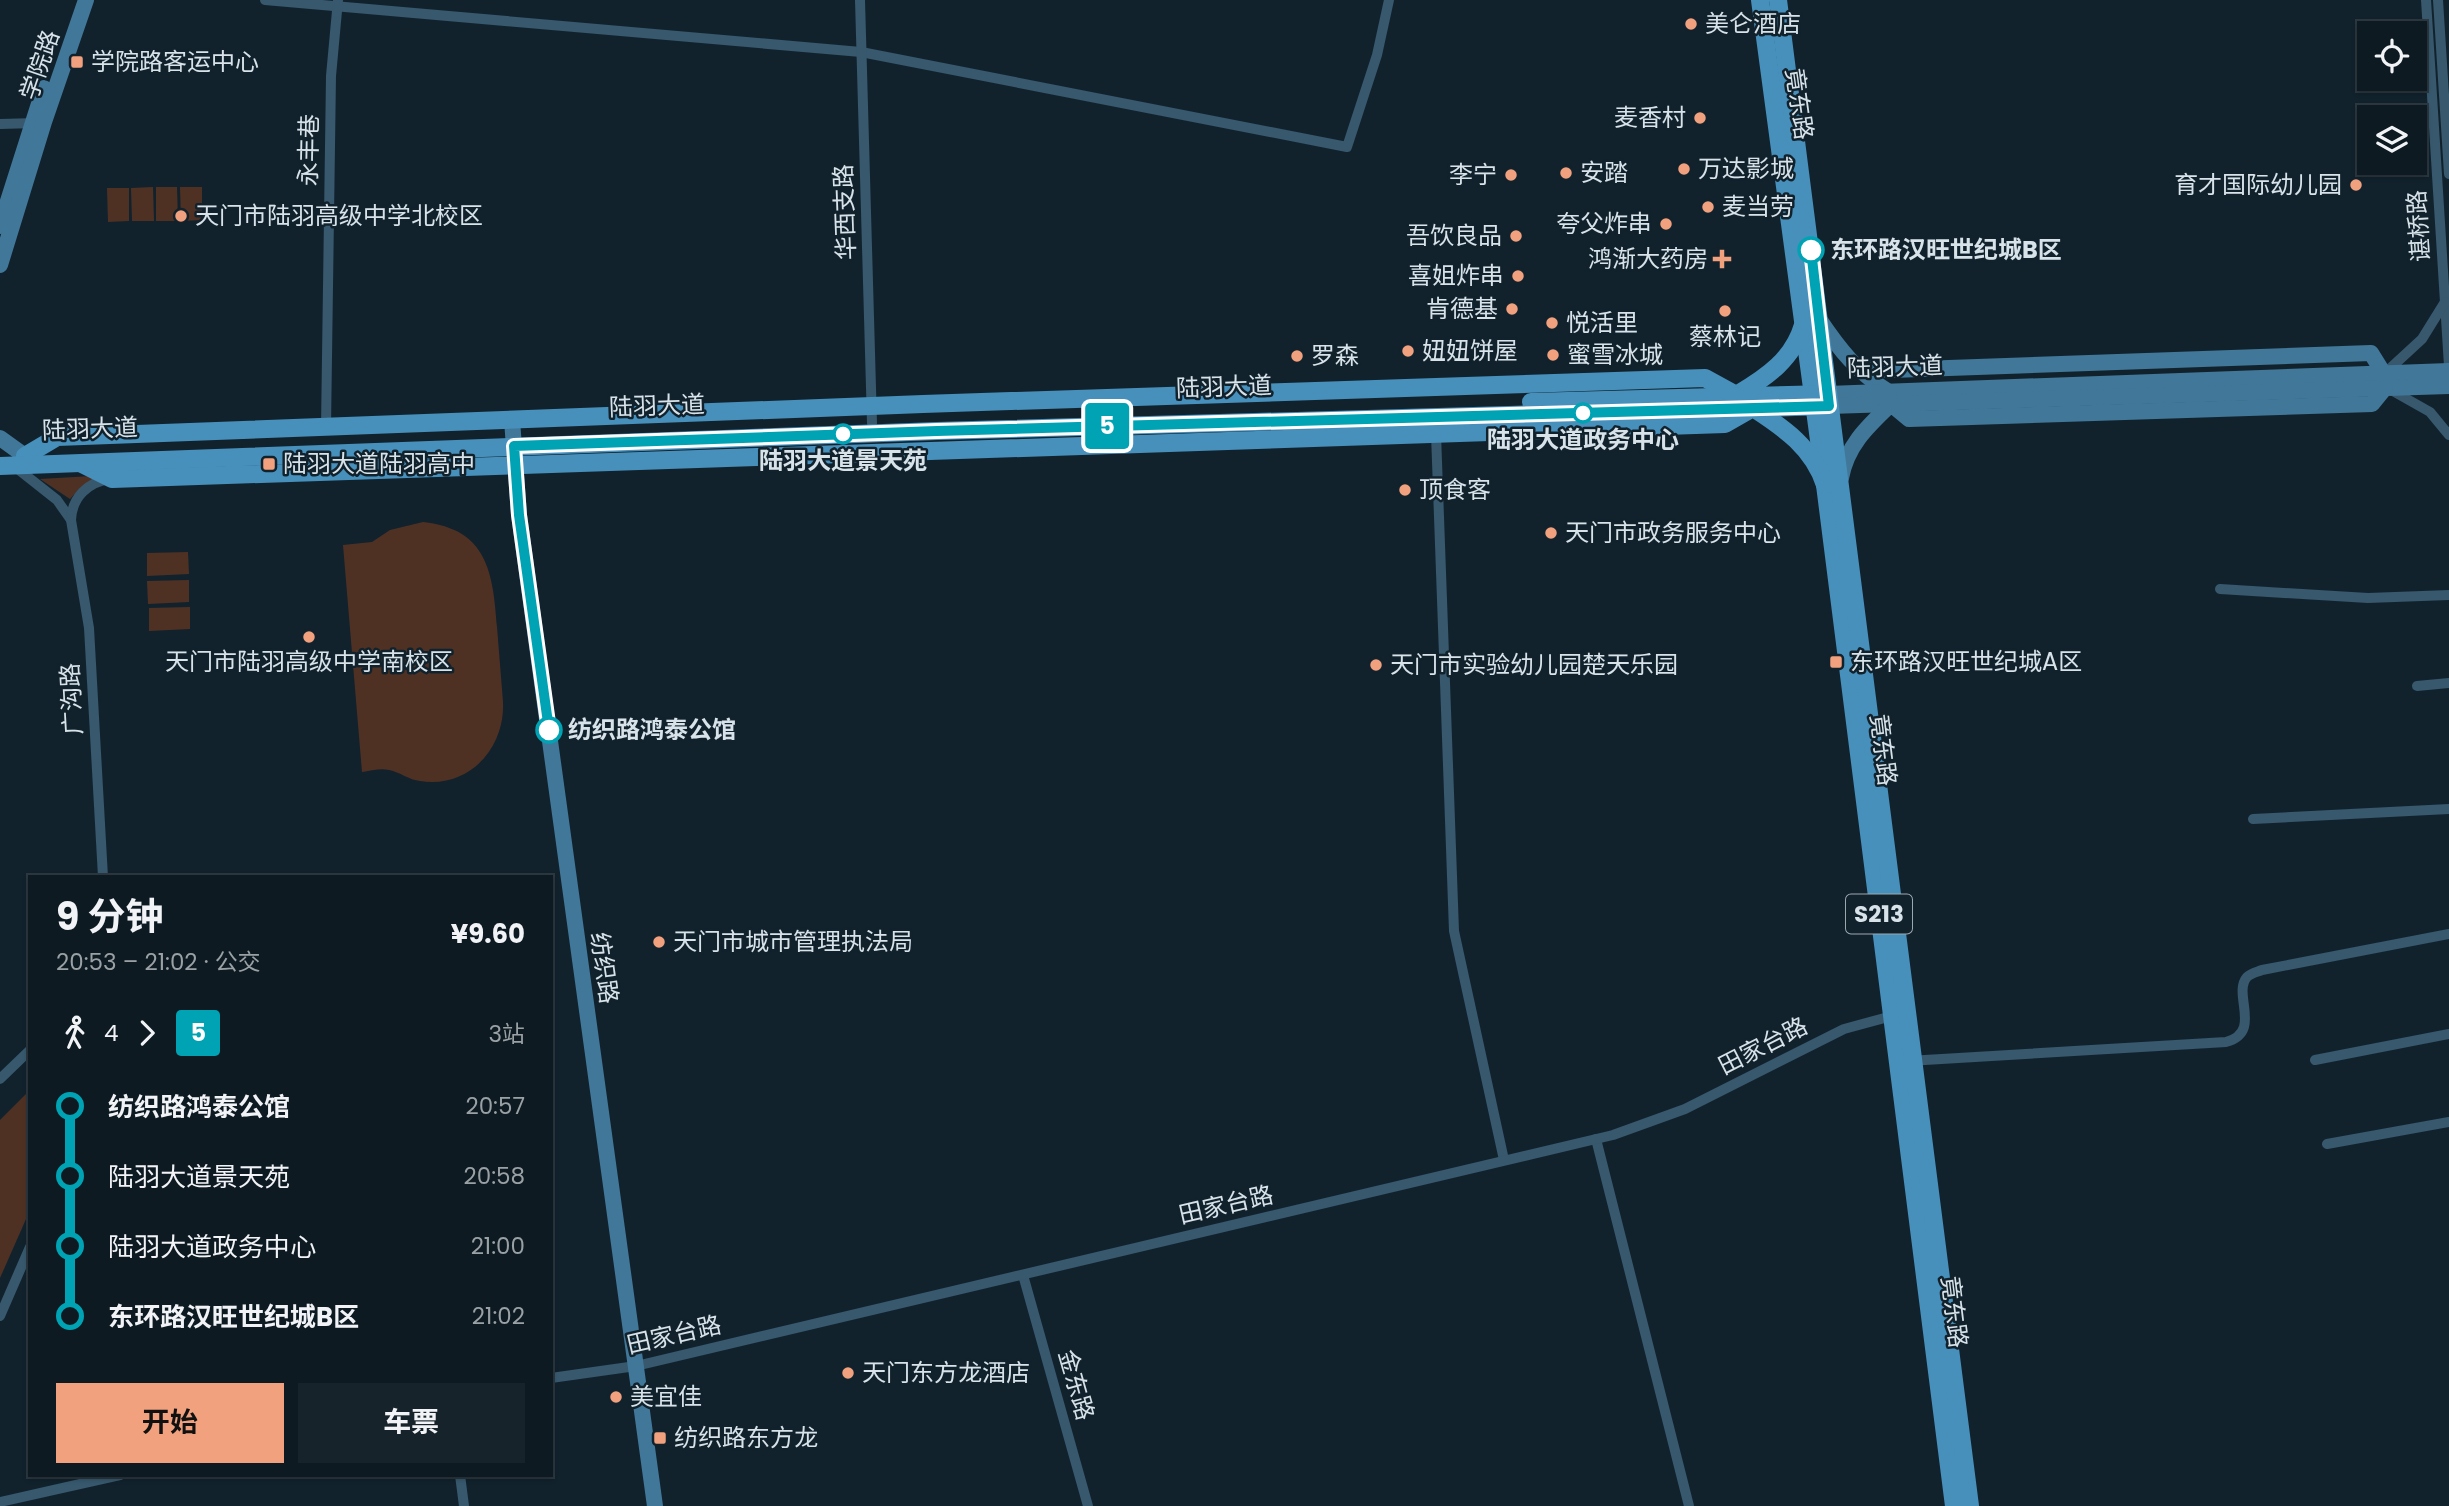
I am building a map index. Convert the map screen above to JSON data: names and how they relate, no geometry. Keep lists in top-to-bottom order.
{
  "streets": {
    "main road": [
      "学院路",
      "竟东路",
      "陆羽大道",
      "S213",
      "纺织路"
    ],
    "street": [
      "永丰巷",
      "华西支路",
      "谌桥路",
      "广沟路",
      "田家台路",
      "金东路"
    ]
  },
  "crossings": [
    ["竟东路", "陆羽大道"],
    ["竟东路", "田家台路"],
    ["陆羽大道", "纺织路"],
    ["纺织路", "田家台路"],
    ["田家台路", "金东路"]
  ],
  "places": {
    "other": [
      "美仑酒店",
      "麦香村",
      "万达影城",
      "安踏",
      "李宁",
      "育才国际幼儿园",
      "麦当劳",
      "天门市陆羽高级中学北校区",
      "夸父炸串",
      "吾饮良品",
      "东环路汉旺世纪城B区",
      "喜姐炸串",
      "肯德基",
      "蔡林记",
      "悦活里",
      "妞妞饼屋",
      "蜜雪冰城",
      "罗森",
      "陆羽大道政务中心",
      "陆羽大道景天苑",
      "顶食客",
      "天门市政务服务中心",
      "天门市陆羽高级中学南校区",
      "天门市实验幼儿园楚天乐园",
      "纺织路鸿泰公馆",
      "天门市城市管理执法局",
      "天门东方龙酒店",
      "美宜佳"
    ],
    "transit": [
      "学院路客运中心",
      "陆羽大道陆羽高中",
      "东环路汉旺世纪城A区",
      "纺织路东方龙"
    ],
    "health": ["鸿渐大药房"]
  },
  "lines": ["bus line 5"],
  "page": {
    "on_map": "5",
    "heading": ["9 分钟", "20:53 – 21:02 · 公交", "¥9.60"],
    "legs": ["4", "5", "3站"],
    "list": [
      {
        "name": "纺织路鸿泰公馆",
        "value": "20:57"
      },
      {
        "name": "陆羽大道景天苑",
        "value": "20:58"
      },
      {
        "name": "陆羽大道政务中心",
        "value": "21:00"
      },
      {
        "name": "东环路汉旺世纪城B区",
        "value": "21:02"
      }
    ],
    "buttons": ["开始", "车票"]
  }
}
